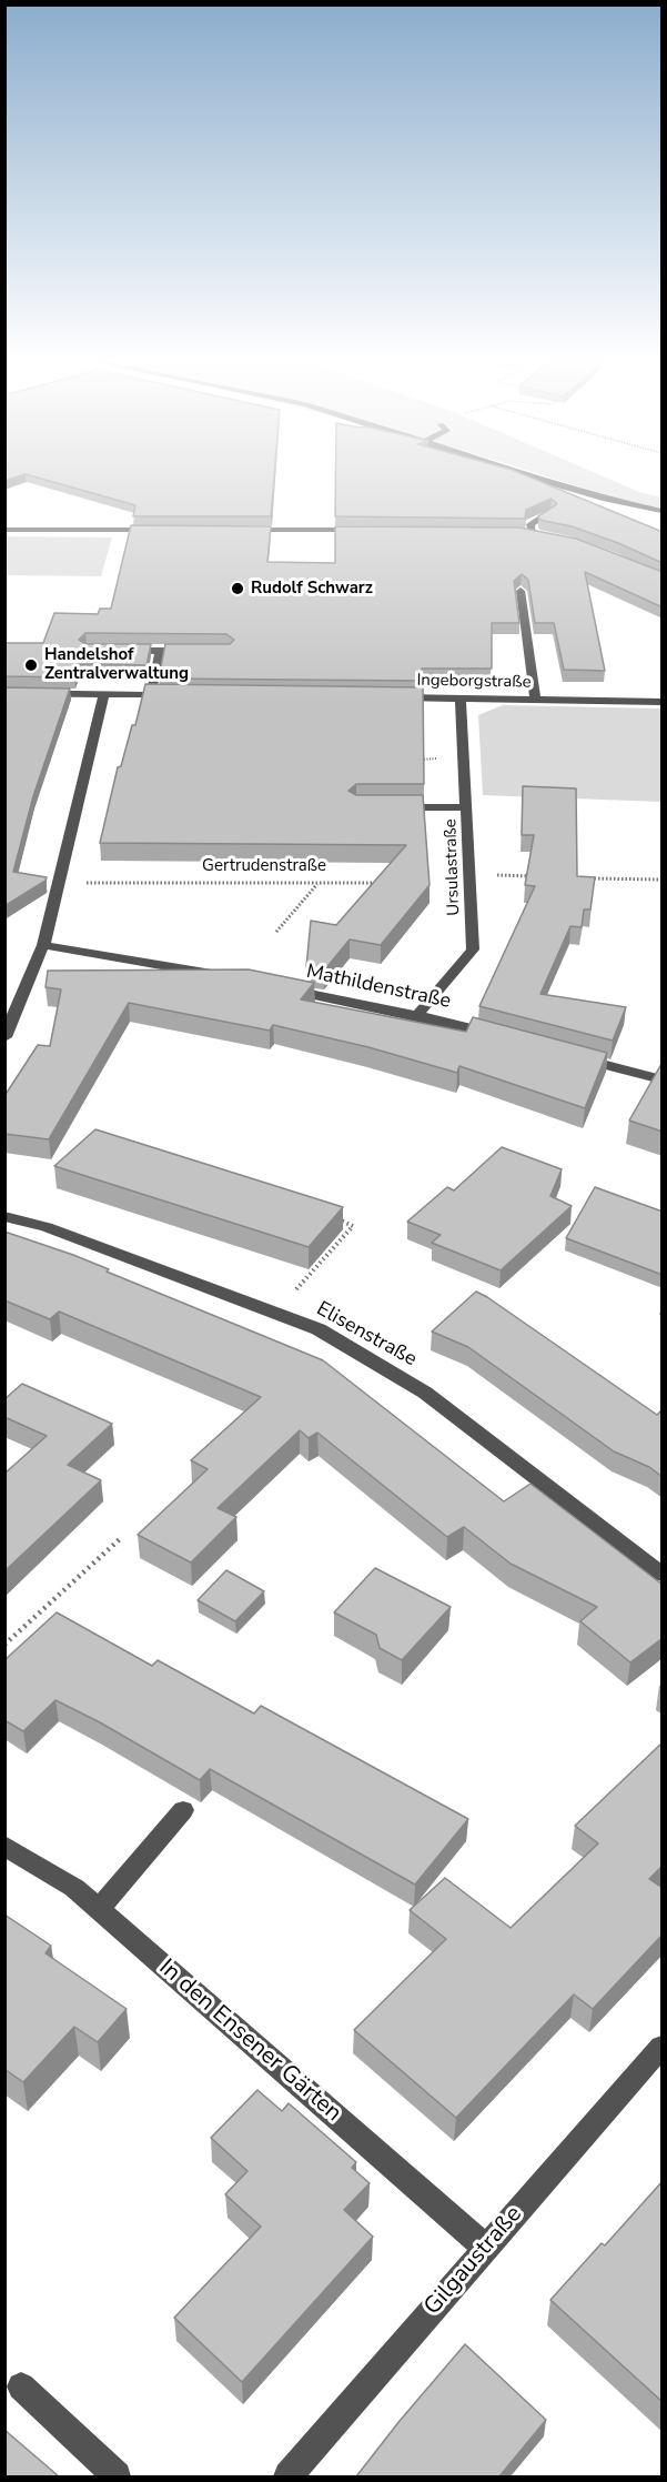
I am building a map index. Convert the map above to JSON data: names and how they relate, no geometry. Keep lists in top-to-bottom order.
{
  "streets": {
    "street": [
      "Ingeborgstraße",
      "Ursulastraße",
      "Mathildenstraße",
      "Elisenstraße",
      "In den Ensener Gärten",
      "Gilgaustraße"
    ],
    "path": ["Gertrudenstraße"]
  },
  "crossings": [
    ["Ingeborgstraße", "Ursulastraße"],
    ["Ursulastraße", "Mathildenstraße"],
    ["In den Ensener Gärten", "Gilgaustraße"]
  ],
  "places": ["Rudolf Schwarz", "Handelshof Zentralverwaltung"]
}
